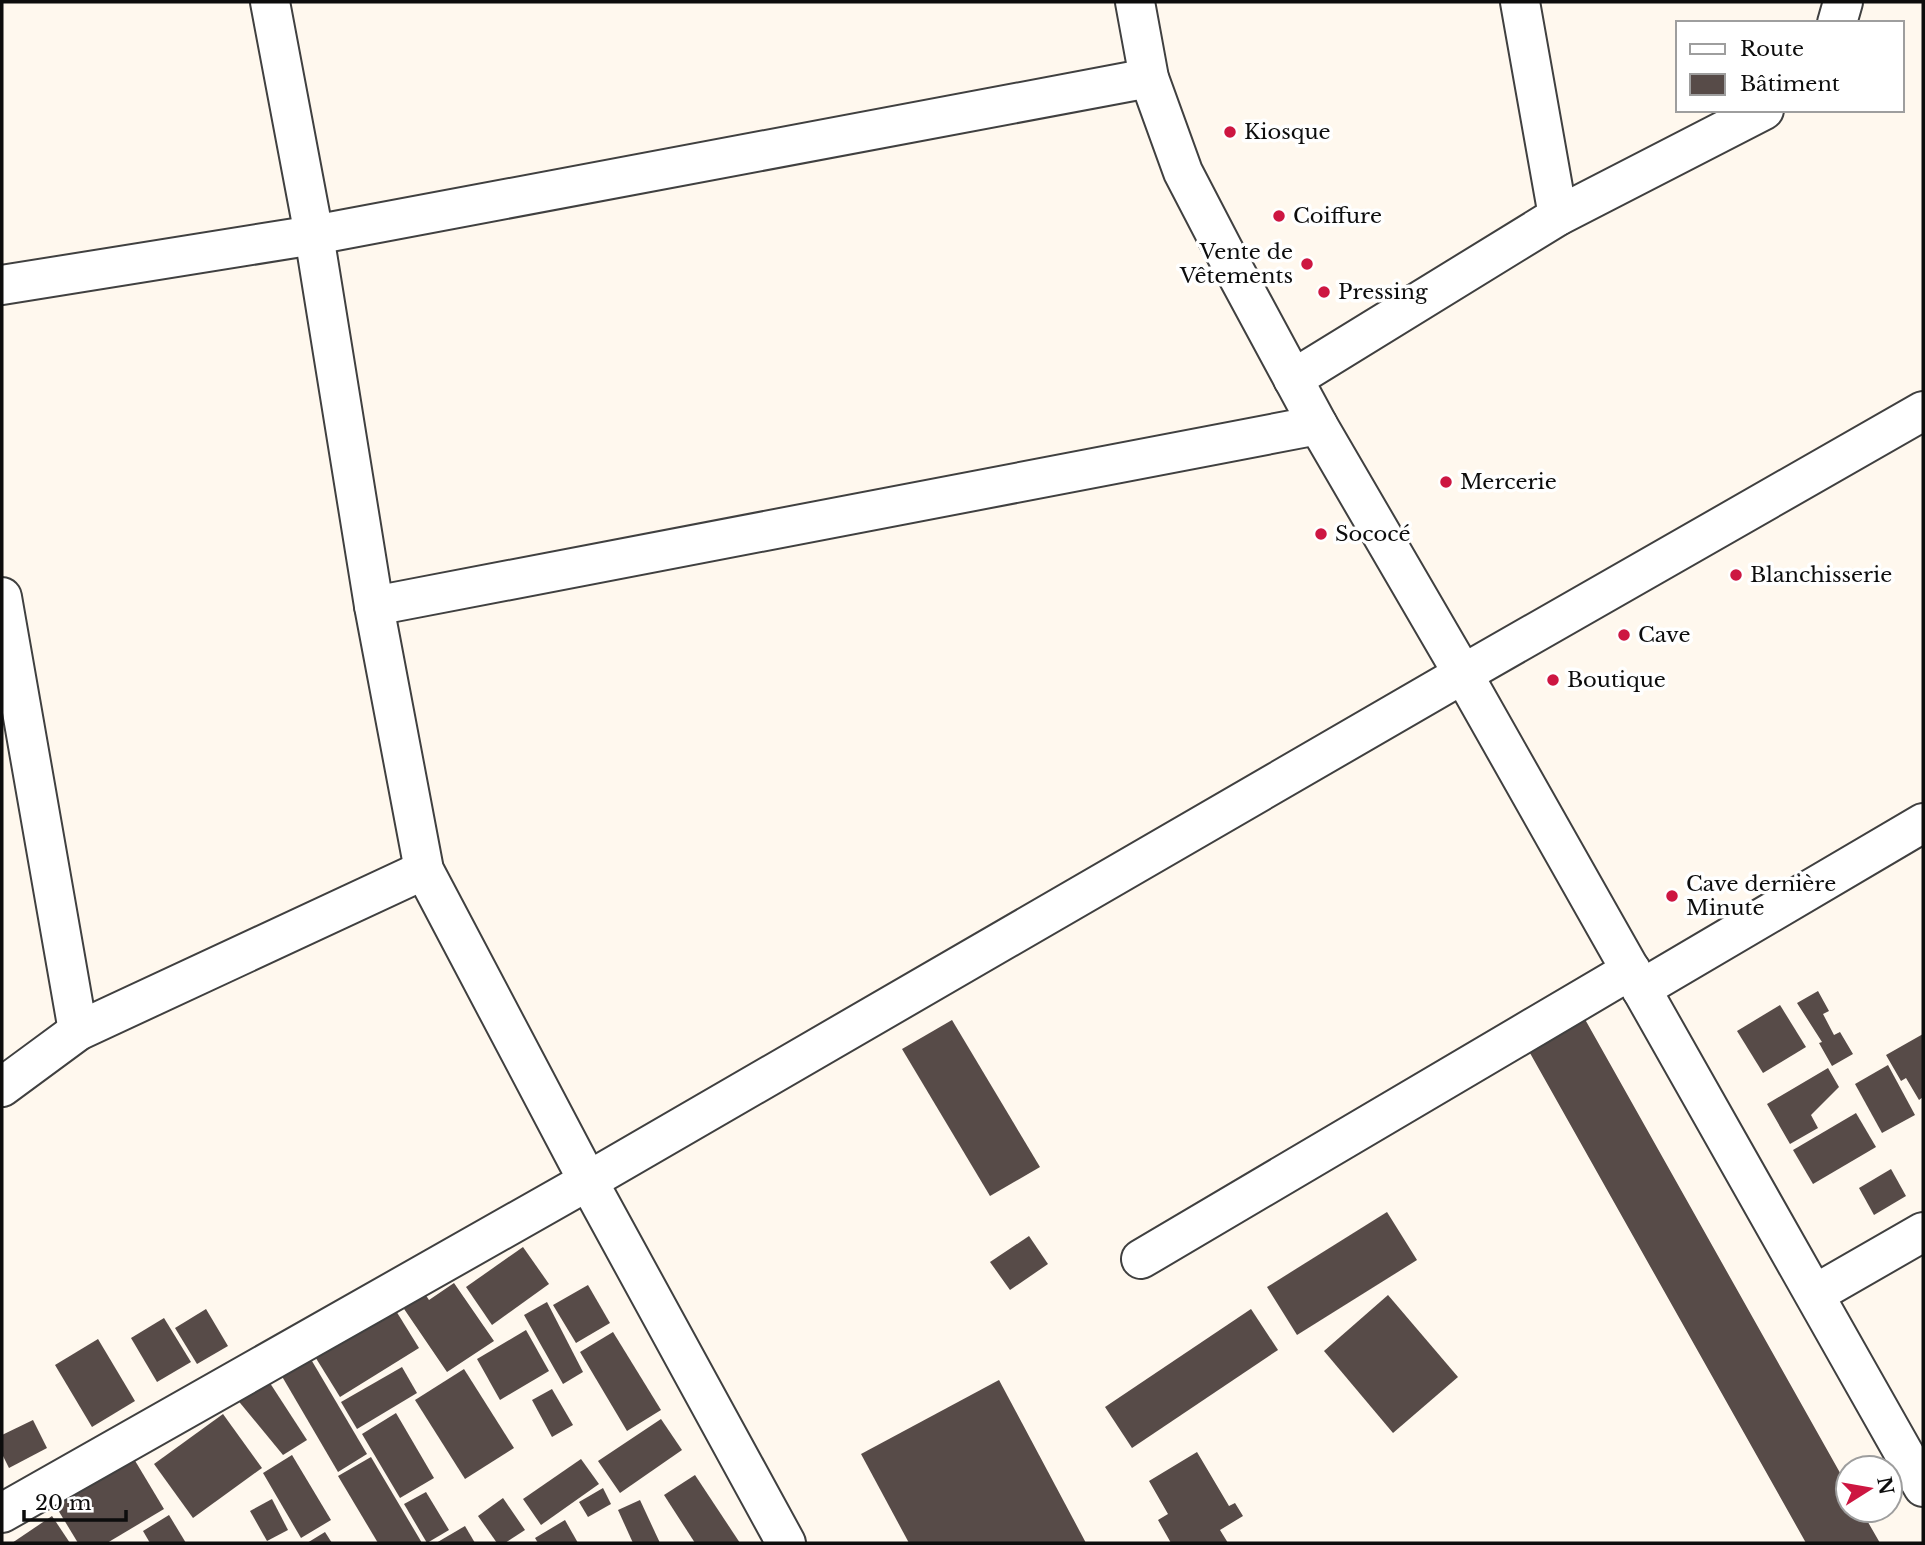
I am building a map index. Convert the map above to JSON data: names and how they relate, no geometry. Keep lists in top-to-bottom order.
{
  "places": [
    "Kiosque",
    "Coiffure",
    "Vente de Vêtements",
    "Pressing",
    "Mercerie",
    "Sococé",
    "Blanchisserie",
    "Cave",
    "Boutique",
    "Cave dernière Minute"
  ],
  "legend": ["Route", "Bâtiment"],
  "scale_bar": "20 m",
  "north": "right"
}
